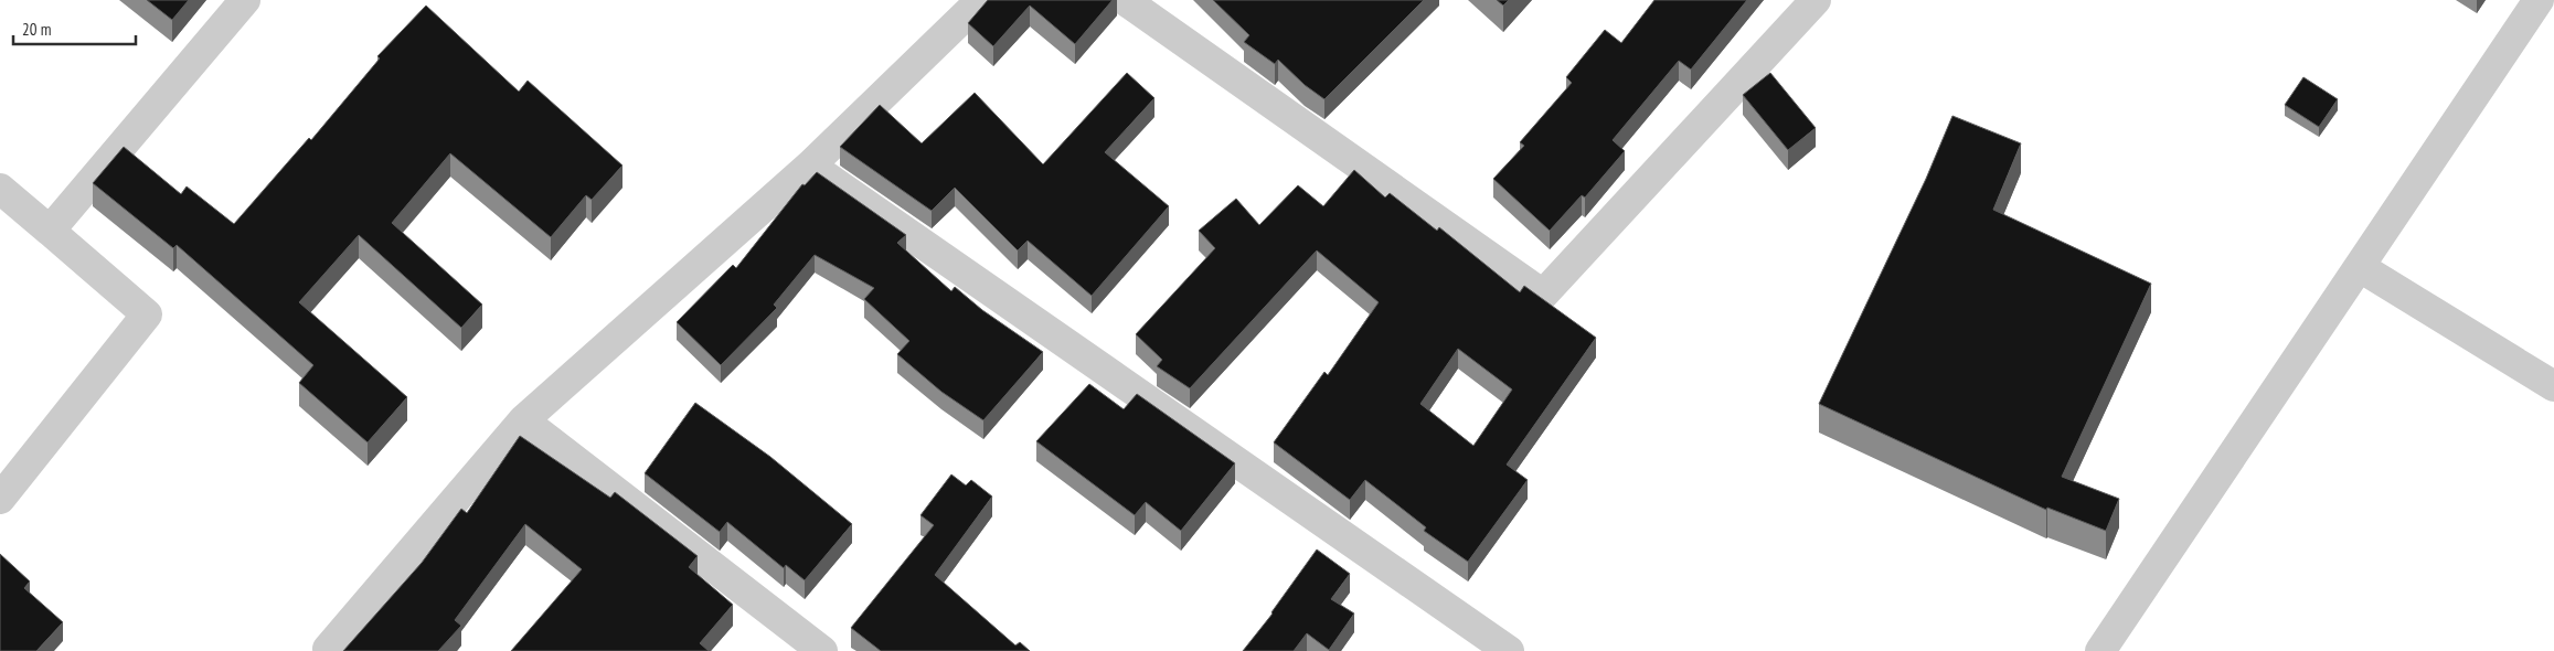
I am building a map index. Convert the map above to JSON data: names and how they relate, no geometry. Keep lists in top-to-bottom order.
{
  "scale_bar": "20 m"
}
